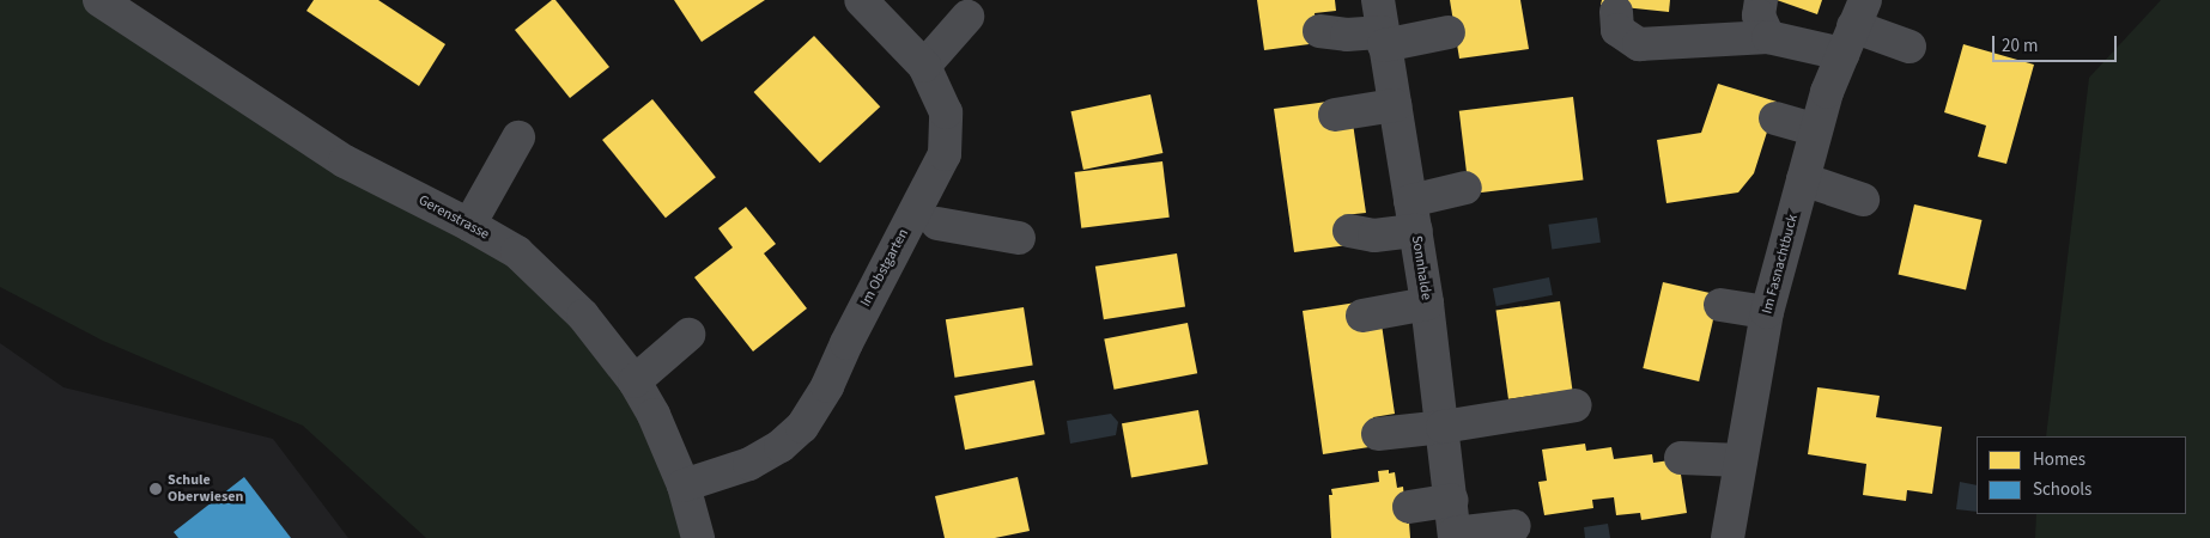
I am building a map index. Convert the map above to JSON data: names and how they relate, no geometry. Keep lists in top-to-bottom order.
{
  "streets": {
    "street": [
      "Gerenstrasse",
      "Im Fasnachtbuck",
      "Im Obstgarten",
      "Sonnhalde"
    ]
  },
  "crossings": [
    ["Gerenstrasse", "Im Obstgarten"]
  ],
  "places": ["Schule Oberwiesen"],
  "legend": ["Homes", "Schools"],
  "scale_bar": "20 m"
}
